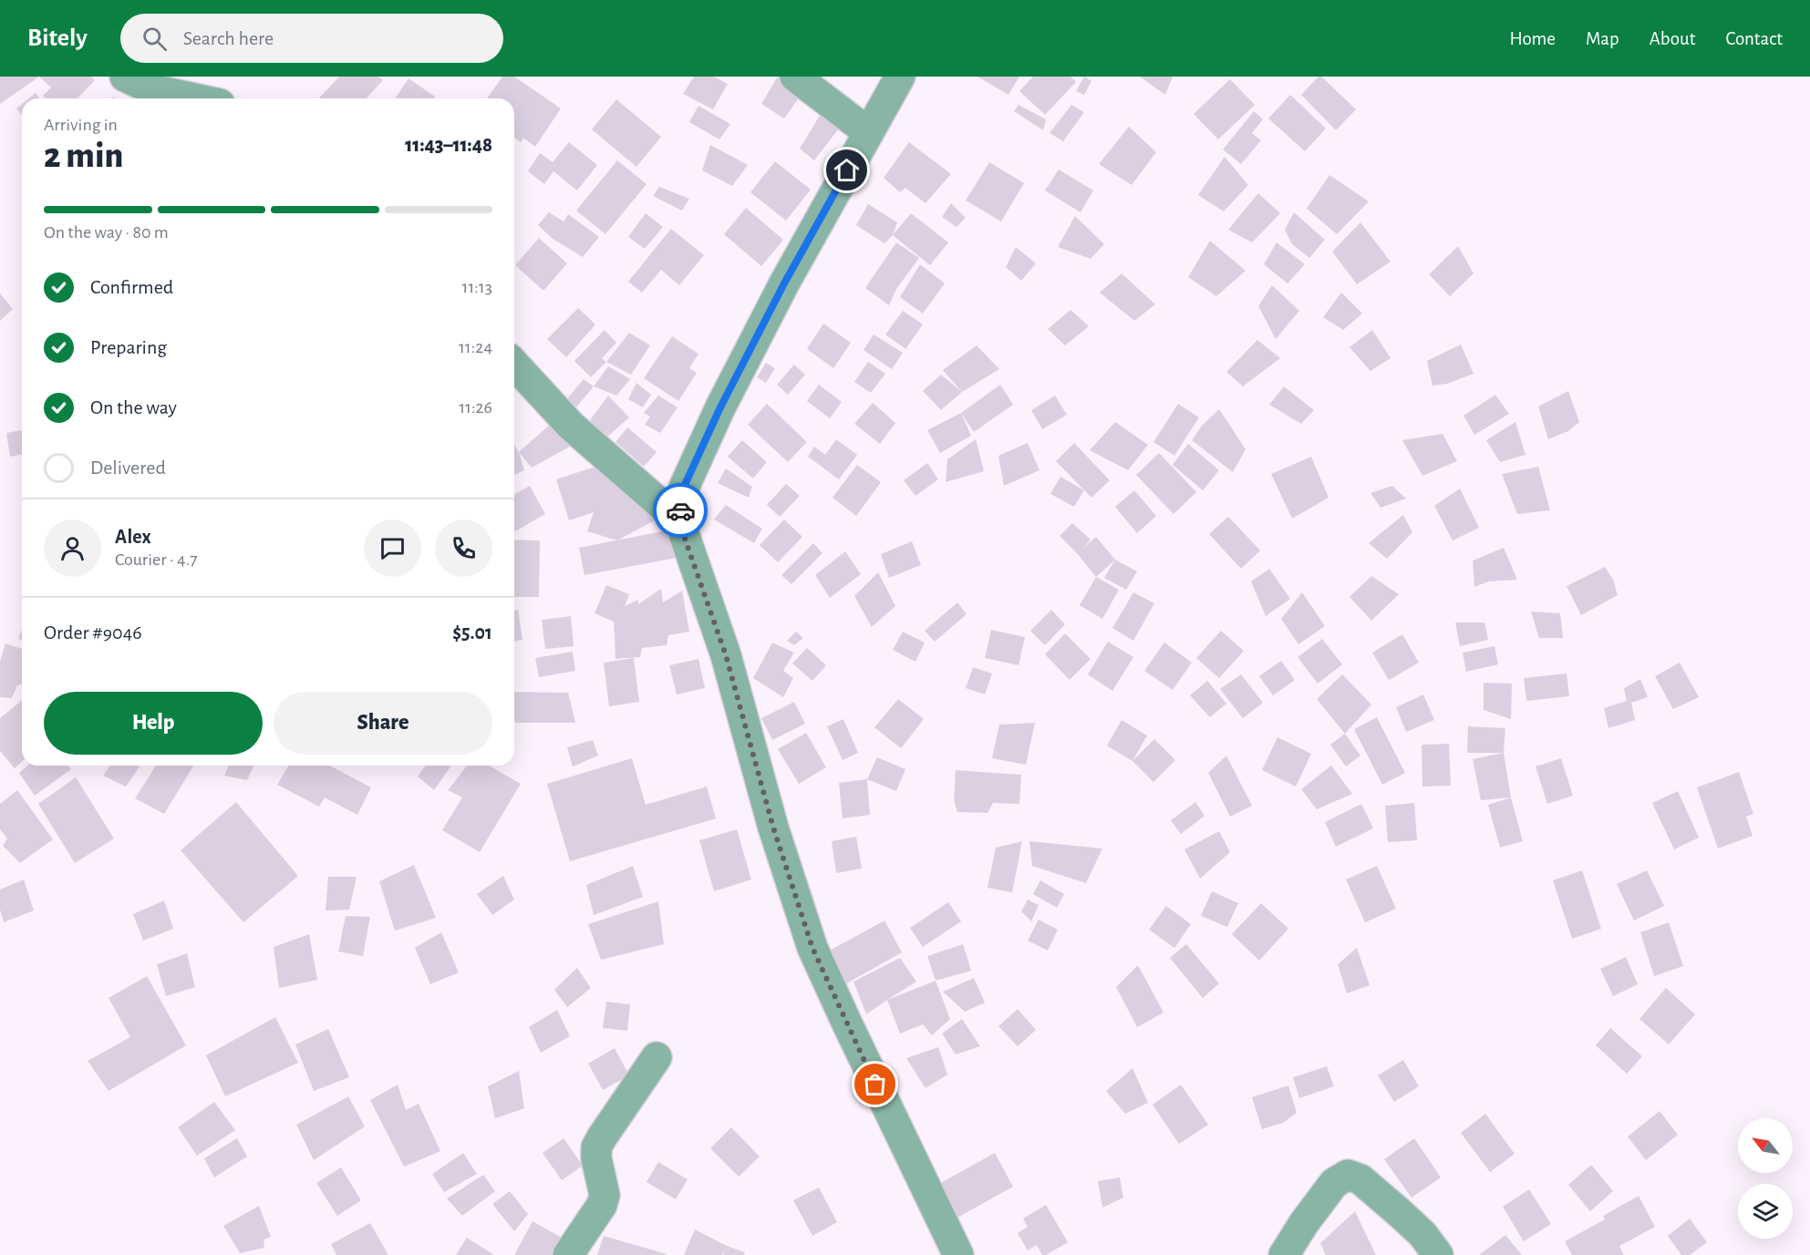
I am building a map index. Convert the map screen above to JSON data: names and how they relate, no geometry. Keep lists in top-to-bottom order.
{
  "north": "top left",
  "page": {
    "header": "Bitely",
    "search": "Search here",
    "nav": [
      "Home",
      "Map",
      "About",
      "Contact"
    ],
    "heading": ["2 min", "Arriving in", "11:43–11:48"],
    "panel": [
      "Alex",
      "Courier · 4.7",
      "Order #9046",
      "$5.01"
    ],
    "bar": "On the way · 80 m",
    "list": [
      ["Confirmed", "11:13"],
      ["Preparing", "11:24"],
      ["On the way", "11:26"],
      "Delivered"
    ],
    "buttons": ["Help", "Share"]
  }
}
